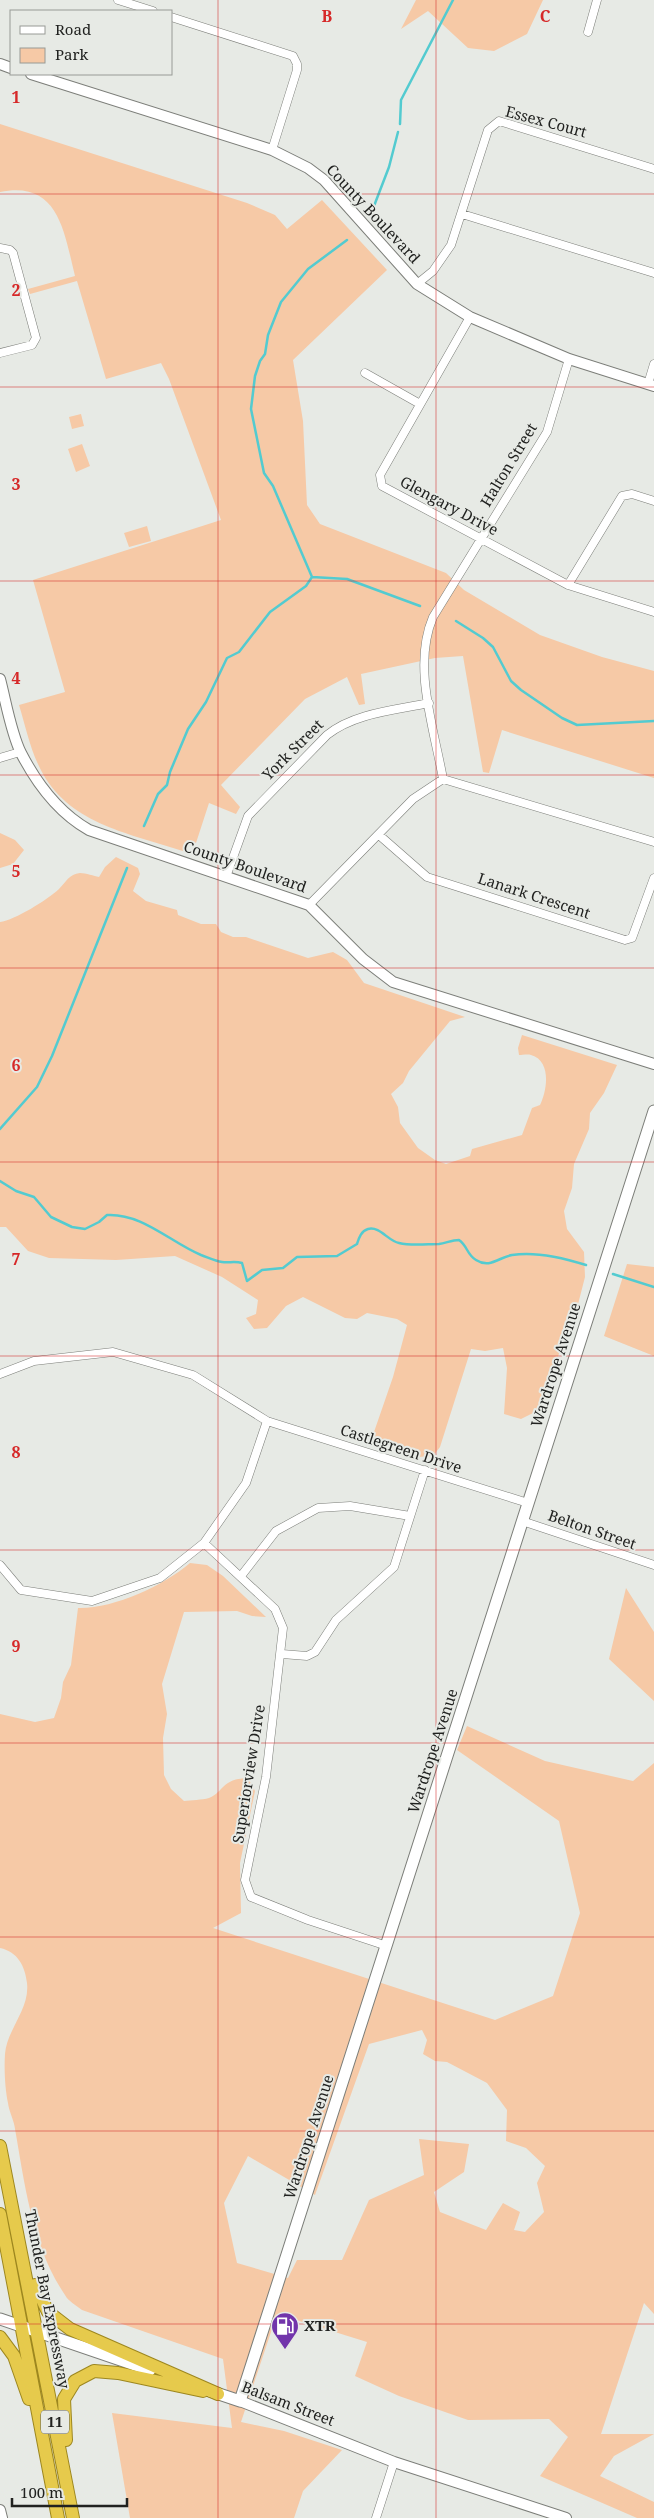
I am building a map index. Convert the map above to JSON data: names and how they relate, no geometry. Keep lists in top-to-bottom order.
{
  "streets": {
    "highway": ["Thunder Bay Expressway", "11"],
    "main road": ["Wardrope Avenue", "Balsam Street"],
    "street": [
      "Essex Court",
      "County Boulevard",
      "Halton Street",
      "Glengary Drive",
      "York Street",
      "Lanark Crescent",
      "Castlegreen Drive",
      "Belton Street",
      "Superiorview Drive"
    ]
  },
  "crossings": [
    ["Essex Court", "County Boulevard"],
    ["County Boulevard", "Halton Street"],
    ["County Boulevard", "Glengary Drive"],
    ["County Boulevard", "York Street"],
    ["Halton Street", "Glengary Drive"],
    ["Halton Street", "York Street"],
    ["Wardrope Avenue", "Castlegreen Drive"],
    ["Wardrope Avenue", "Belton Street"],
    ["Wardrope Avenue", "Superiorview Drive"],
    ["Wardrope Avenue", "Balsam Street"],
    ["Thunder Bay Expressway", "Balsam Street"]
  ],
  "places": {
    "fuel station": ["XTR"]
  },
  "legend": ["Road", "Park"],
  "scale_bar": "100 m",
  "grid": {
    "columns": ["B", "C"],
    "rows": [
      "1",
      "2",
      "3",
      "4",
      "5",
      "6",
      "7",
      "8",
      "9"
    ]
  }
}
